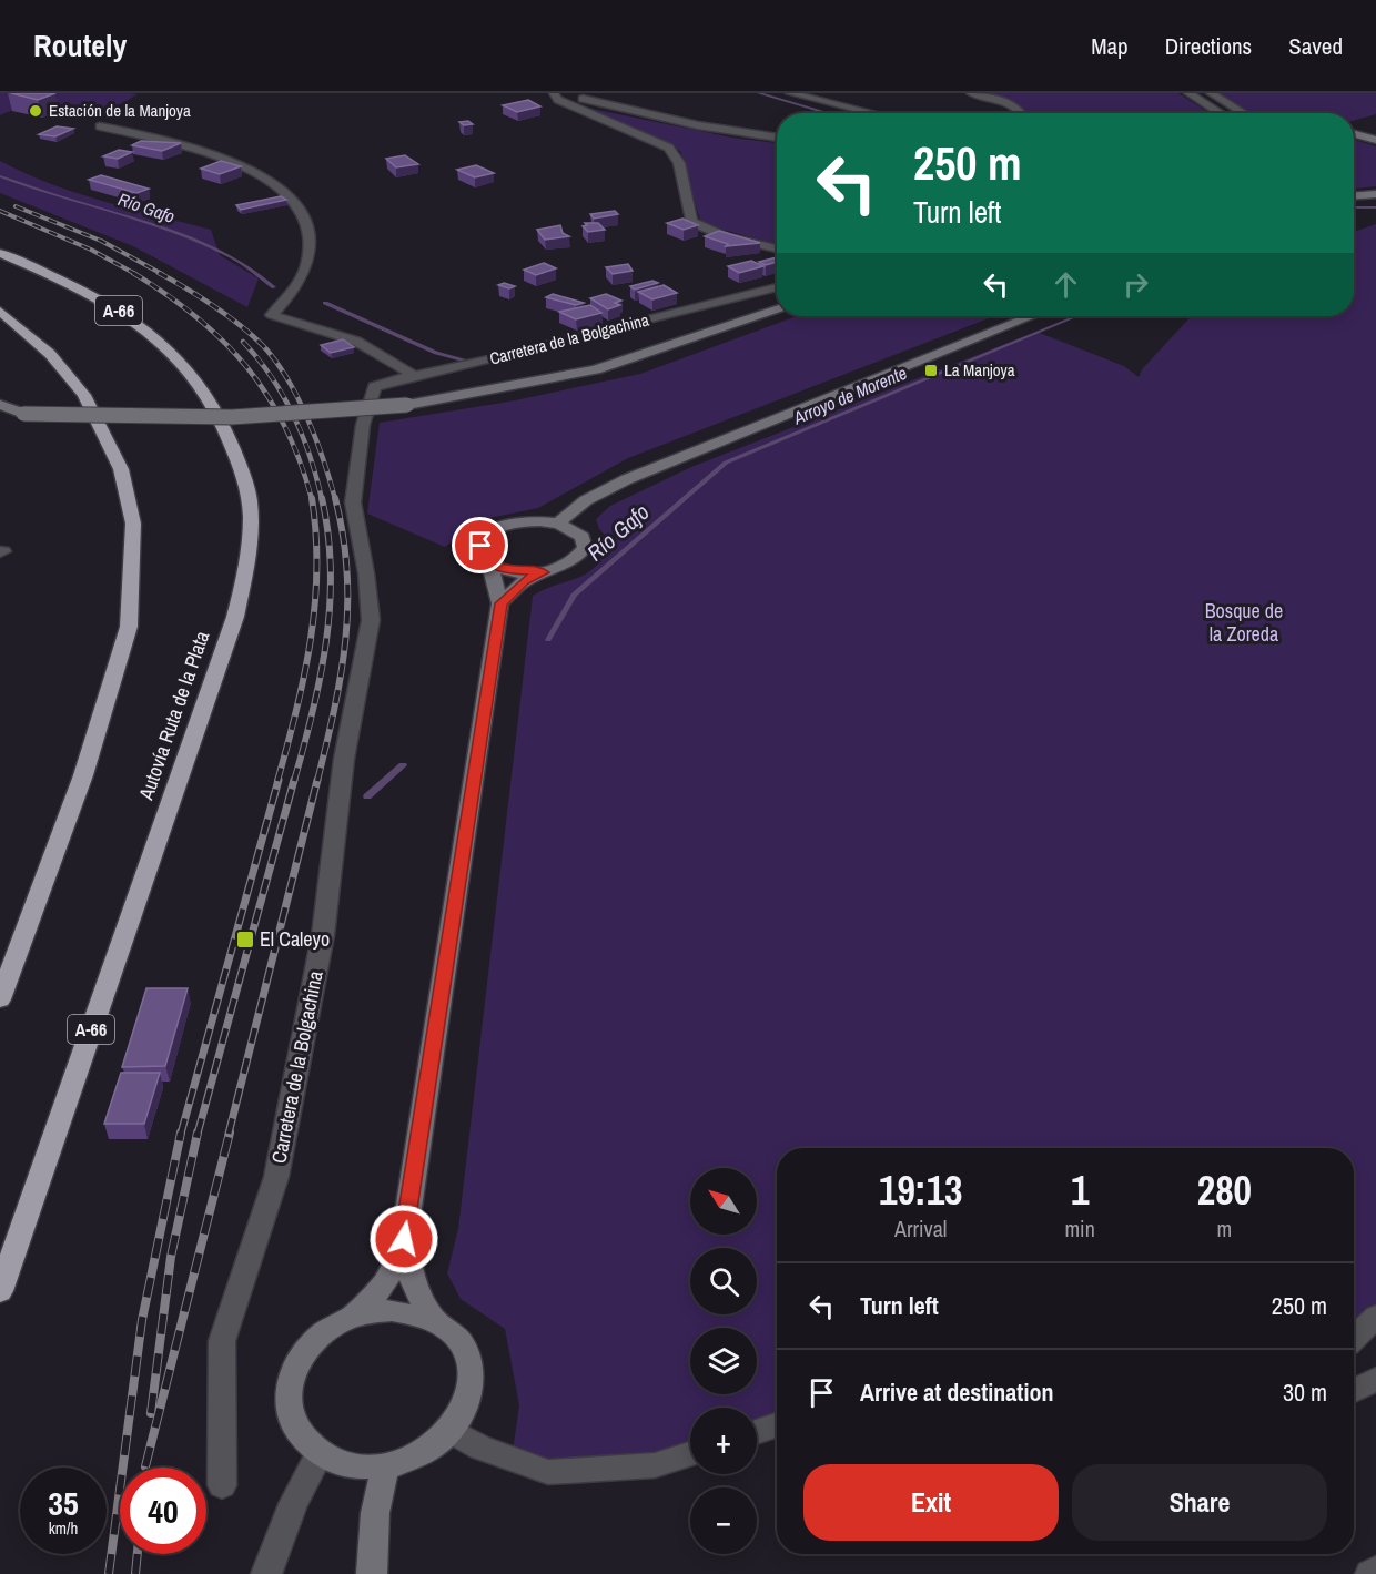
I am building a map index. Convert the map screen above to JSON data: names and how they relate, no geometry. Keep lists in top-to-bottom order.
{
  "streets": {
    "highway": ["A-66", "Autovía Ruta de la Plata"],
    "street": ["Carretera de la Bolgachina"]
  },
  "water": ["Río Gafo", "Arroyo de Morente"],
  "parks": ["Bosque de la Zoreda"],
  "places": {
    "other": ["Estación de la Manjoya"],
    "transit": ["La Manjoya", "El Caleyo"]
  },
  "north": "top left",
  "page": {
    "header": "Routely",
    "nav": ["Map", "Directions", "Saved"],
    "turn": ["250 m", "Turn left"],
    "eta": [
      "19:13",
      "Arrival",
      "1",
      "min",
      "280",
      "m"
    ],
    "map_buttons": ["+", "−"],
    "list": [
      {
        "name": "Turn left",
        "value": "250 m"
      },
      {
        "name": "Arrive at destination",
        "value": "30 m"
      }
    ],
    "buttons": ["Exit", "Share"],
    "speed": "35 km/h",
    "limit": "40"
  }
}
